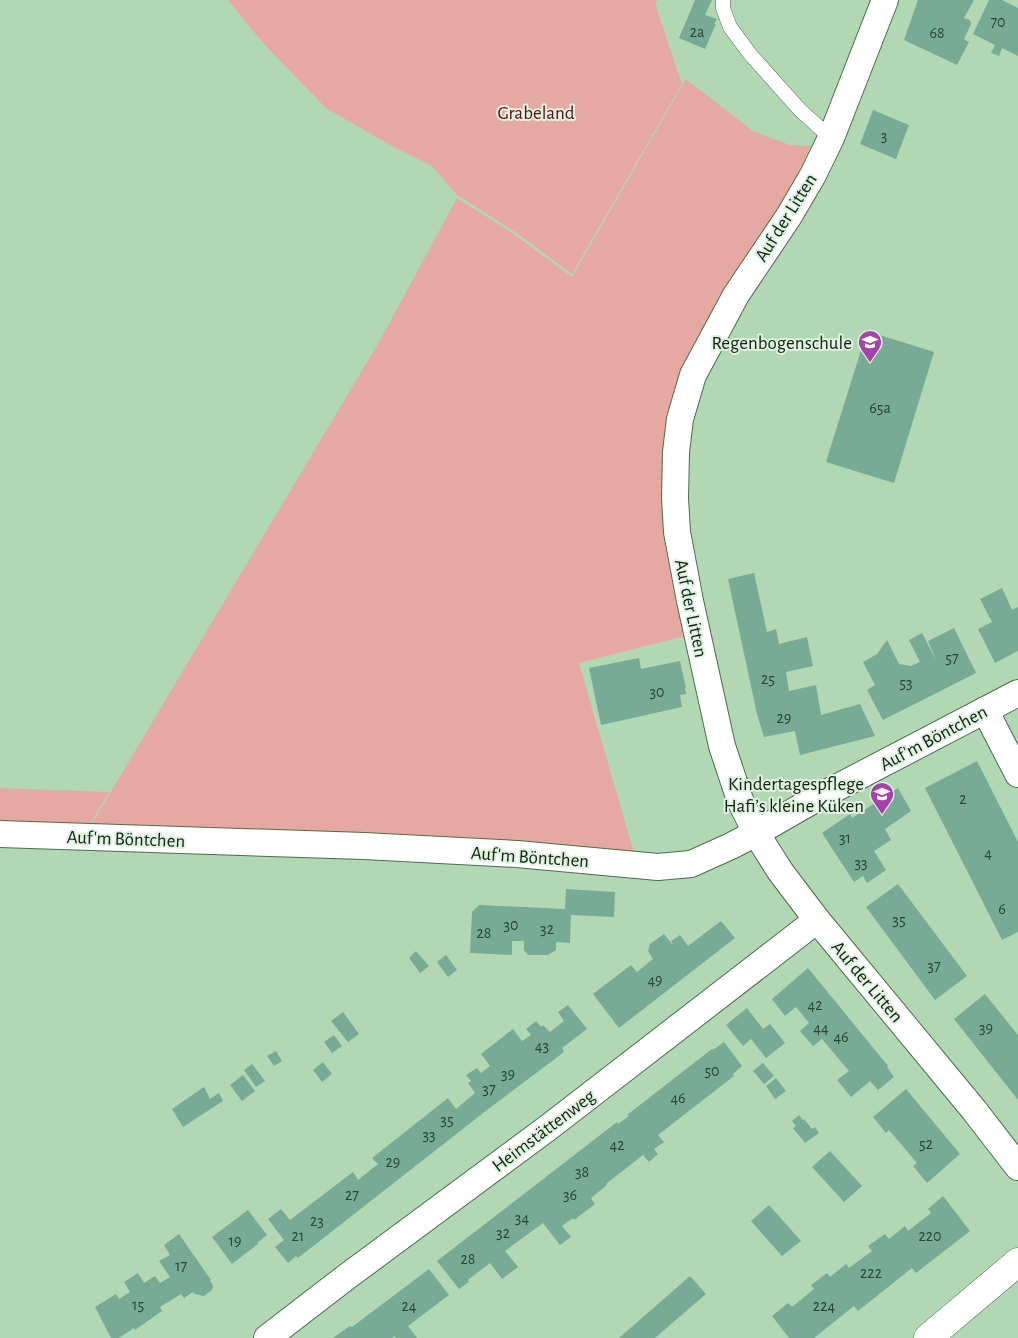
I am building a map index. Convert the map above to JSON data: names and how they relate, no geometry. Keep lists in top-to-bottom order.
{
  "streets": {
    "street": ["Auf der Litten", "Auf'm Böntchen", "Heimstättenweg"]
  },
  "crossings": [
    ["Auf der Litten", "Auf'm Böntchen"],
    ["Auf der Litten", "Heimstättenweg"]
  ],
  "parks": ["Grabeland"],
  "places": {
    "school or university": ["Regenbogenschule", "Kindertagespflege Hafi’s kleine Küken"]
  },
  "house_numbers": [
    "70",
    "2a",
    "68",
    "3",
    "65a",
    "57",
    "25",
    "53",
    "30",
    "29",
    "2",
    "31",
    "4",
    "33",
    "6",
    "35",
    "30",
    "32",
    "28",
    "37",
    "49",
    "42",
    "44",
    "39",
    "46",
    "43",
    "50",
    "39",
    "37",
    "46",
    "35",
    "33",
    "52",
    "42",
    "29",
    "38",
    "27",
    "36",
    "34",
    "23",
    "32",
    "21",
    "220",
    "19",
    "28",
    "17",
    "222",
    "15",
    "24",
    "224"
  ]
}
